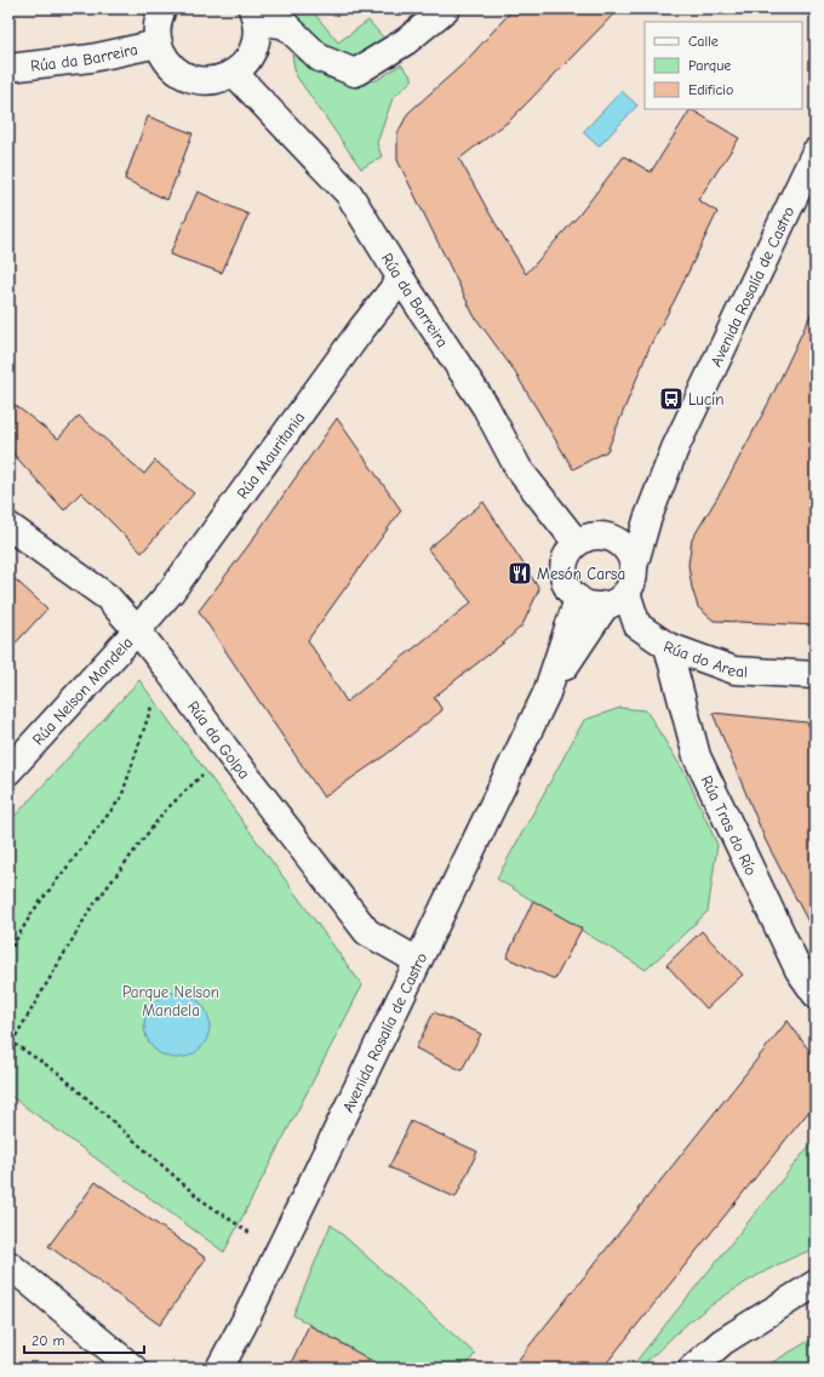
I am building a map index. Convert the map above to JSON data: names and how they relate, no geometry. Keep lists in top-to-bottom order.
{
  "streets": {
    "street": [
      "Rúa da Barreira",
      "Avenida Rosalía de Castro",
      "Rúa Mauritania",
      "Rúa do Areal",
      "Rúa Nelson Mandela",
      "Rúa da Golpa",
      "Rúa Tras do Río"
    ]
  },
  "crossings": [
    ["Rúa da Barreira", "Avenida Rosalía de Castro"],
    ["Rúa da Barreira", "Rúa Mauritania"],
    ["Rúa da Barreira", "Rúa do Areal"],
    ["Avenida Rosalía de Castro", "Rúa do Areal"],
    ["Avenida Rosalía de Castro", "Rúa da Golpa"],
    ["Rúa Mauritania", "Rúa Nelson Mandela"],
    ["Rúa Mauritania", "Rúa da Golpa"],
    ["Rúa do Areal", "Rúa Tras do Río"],
    ["Rúa Nelson Mandela", "Rúa da Golpa"]
  ],
  "parks": ["Parque Nelson Mandela"],
  "places": {
    "bus stop": ["Lucín"],
    "restaurant": ["Mesón Carsa"]
  },
  "legend": ["Calle", "Parque", "Edificio"],
  "scale_bar": "20 m"
}
